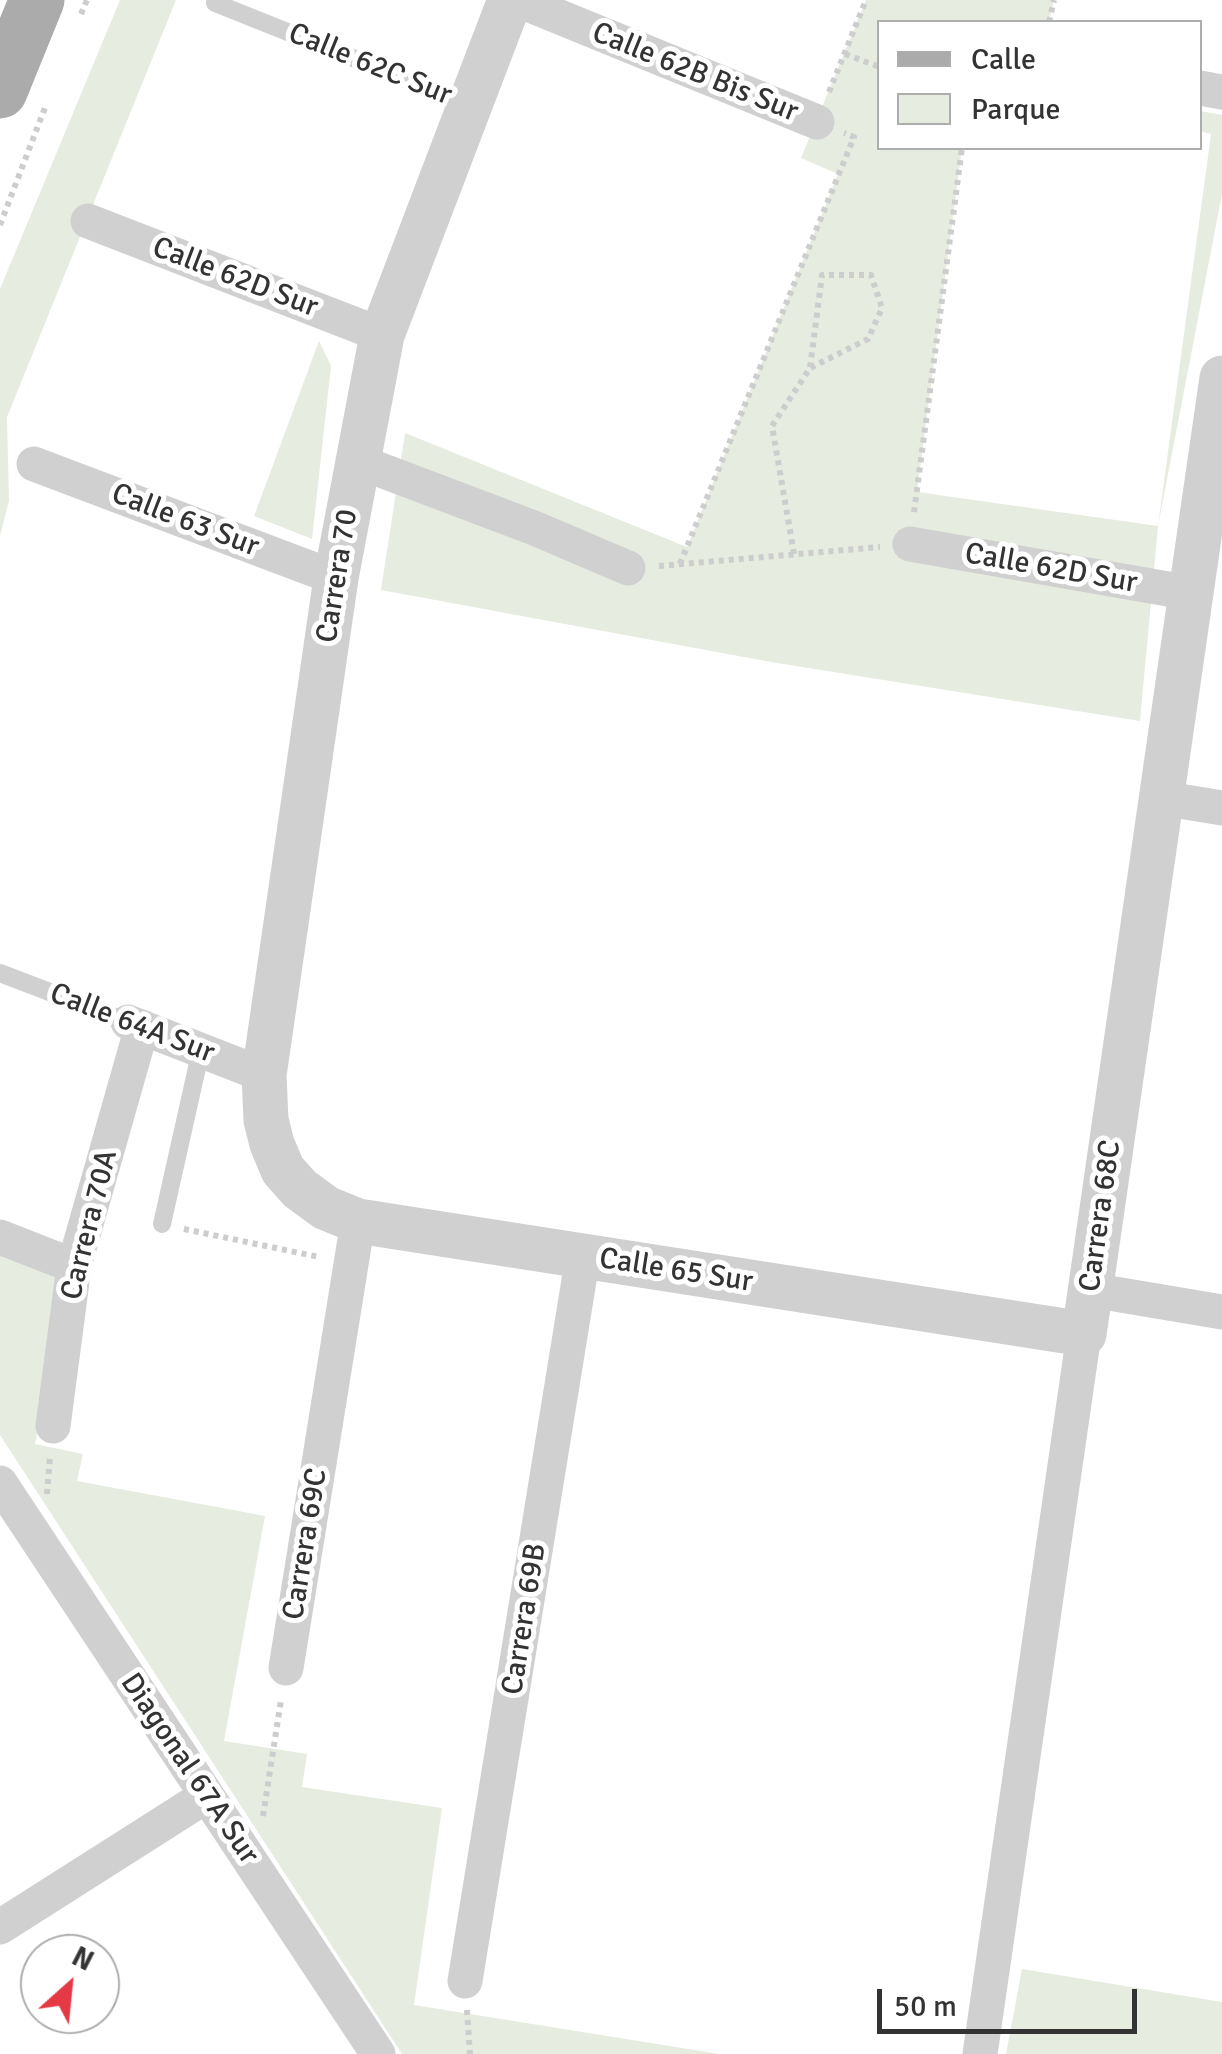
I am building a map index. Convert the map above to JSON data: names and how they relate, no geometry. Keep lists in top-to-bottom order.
{
  "streets": {
    "street": [
      "Calle 62B Bis Sur",
      "Calle 62D Sur",
      "Calle 63 Sur",
      "Carrera 70",
      "Calle 64A Sur",
      "Carrera 68C",
      "Carrera 70A",
      "Calle 65 Sur",
      "Carrera 69C",
      "Carrera 69B",
      "Diagonal 67A Sur"
    ],
    "lane": ["Calle 62C Sur"]
  },
  "crossings": [
    ["Calle 62C Sur", "Carrera 70"],
    ["Calle 62D Sur", "Carrera 70"],
    ["Calle 62D Sur", "Carrera 68C"],
    ["Calle 63 Sur", "Carrera 70"],
    ["Carrera 70", "Calle 64A Sur"],
    ["Carrera 70", "Calle 65 Sur"],
    ["Calle 64A Sur", "Carrera 70A"],
    ["Carrera 68C", "Calle 65 Sur"],
    ["Calle 65 Sur", "Carrera 69C"],
    ["Calle 65 Sur", "Carrera 69B"]
  ],
  "legend": ["Calle", "Parque"],
  "scale_bar": "50 m",
  "north": "top right"
}
